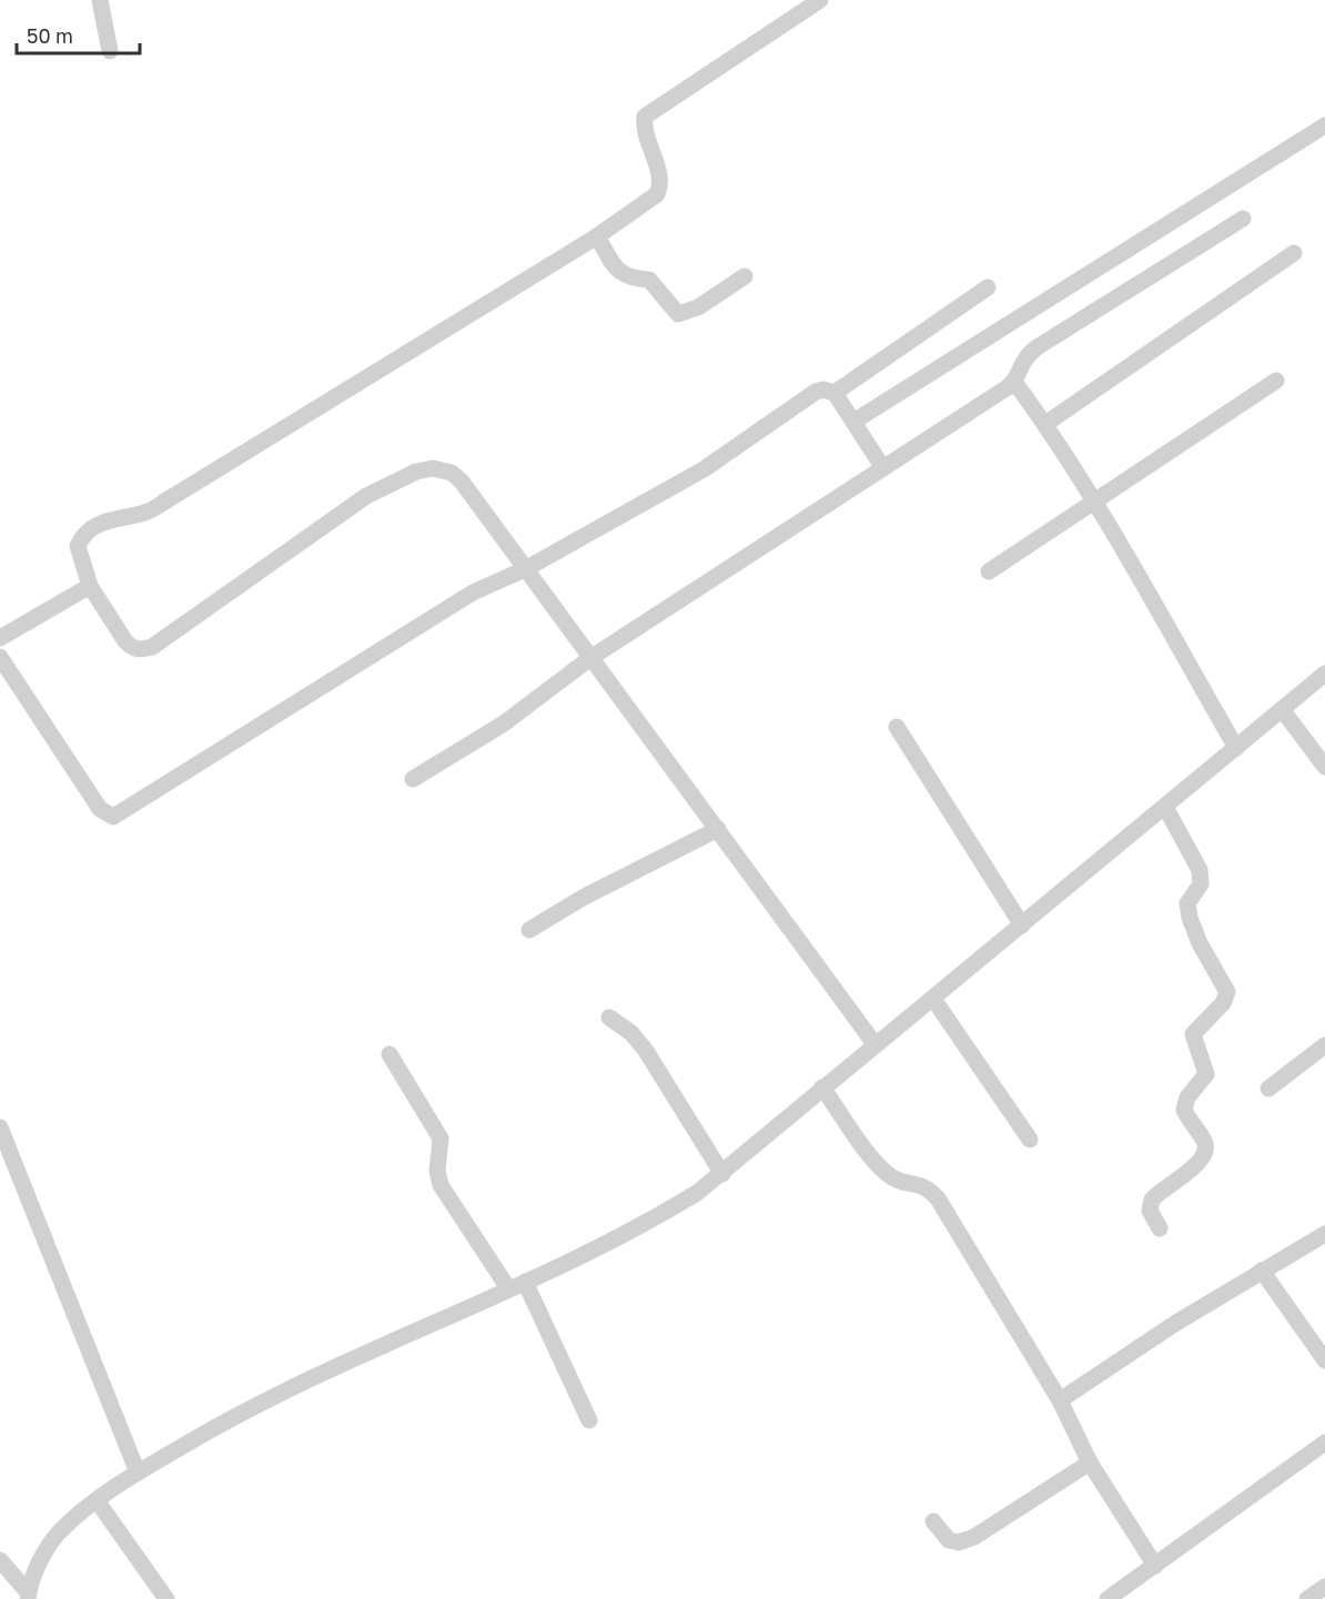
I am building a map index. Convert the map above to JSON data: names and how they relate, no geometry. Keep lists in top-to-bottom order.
{
  "scale_bar": "50 m"
}
